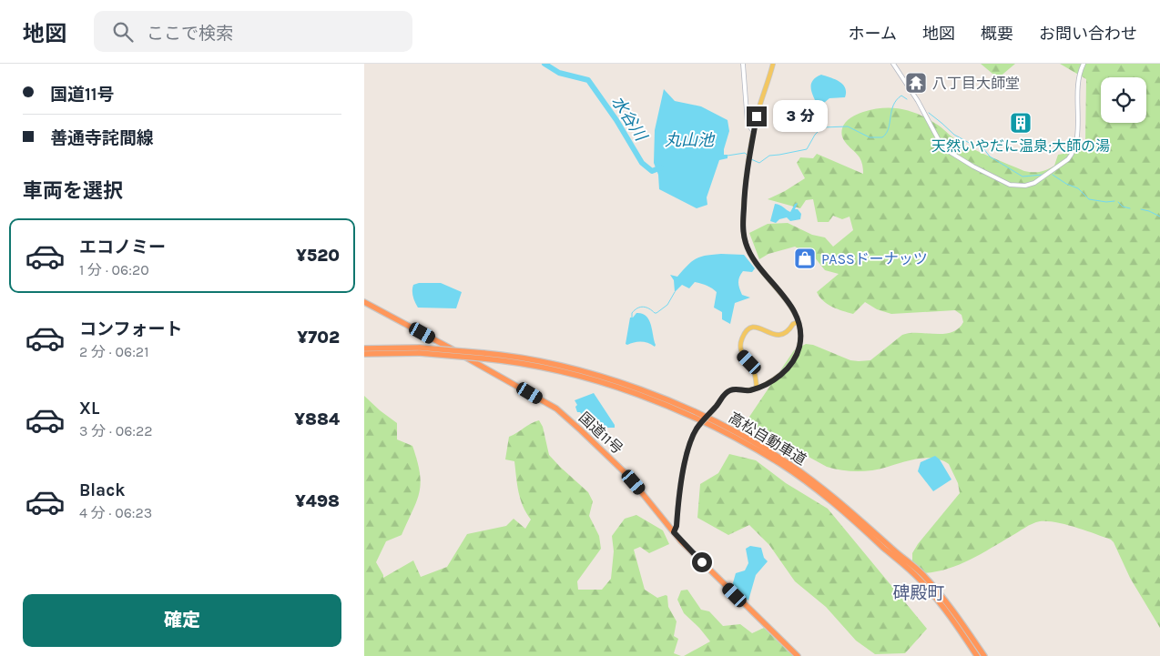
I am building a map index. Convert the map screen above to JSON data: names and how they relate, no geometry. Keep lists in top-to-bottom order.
{
  "streets": {
    "highway": ["国道11号", "高松自動車道"]
  },
  "districts": ["碑殿町"],
  "water": ["水谷川", "丸山池"],
  "places": {
    "temple": ["八丁目大師堂"],
    "building": ["天然いやだに温泉;大師の湯"],
    "shop": ["PASSドーナッツ"]
  },
  "page": {
    "header": "地図",
    "search": "ここで検索",
    "nav": [
      "ホーム",
      "地図",
      "概要",
      "お問い合わせ"
    ],
    "banner": ["国道11号", "善通寺詫間線"],
    "bubble": "3 分",
    "heading": "車両を選択",
    "list": [
      {
        "name": "エコノミー",
        "note": "1 分 · 06:20",
        "value": "¥520"
      },
      {
        "name": "コンフォート",
        "note": "2 分 · 06:21",
        "value": "¥702"
      },
      {
        "name": "XL",
        "note": "3 分 · 06:22",
        "value": "¥884"
      },
      {
        "name": "Black",
        "note": "4 分 · 06:23",
        "value": "¥498"
      }
    ],
    "buttons": "確定"
  }
}
